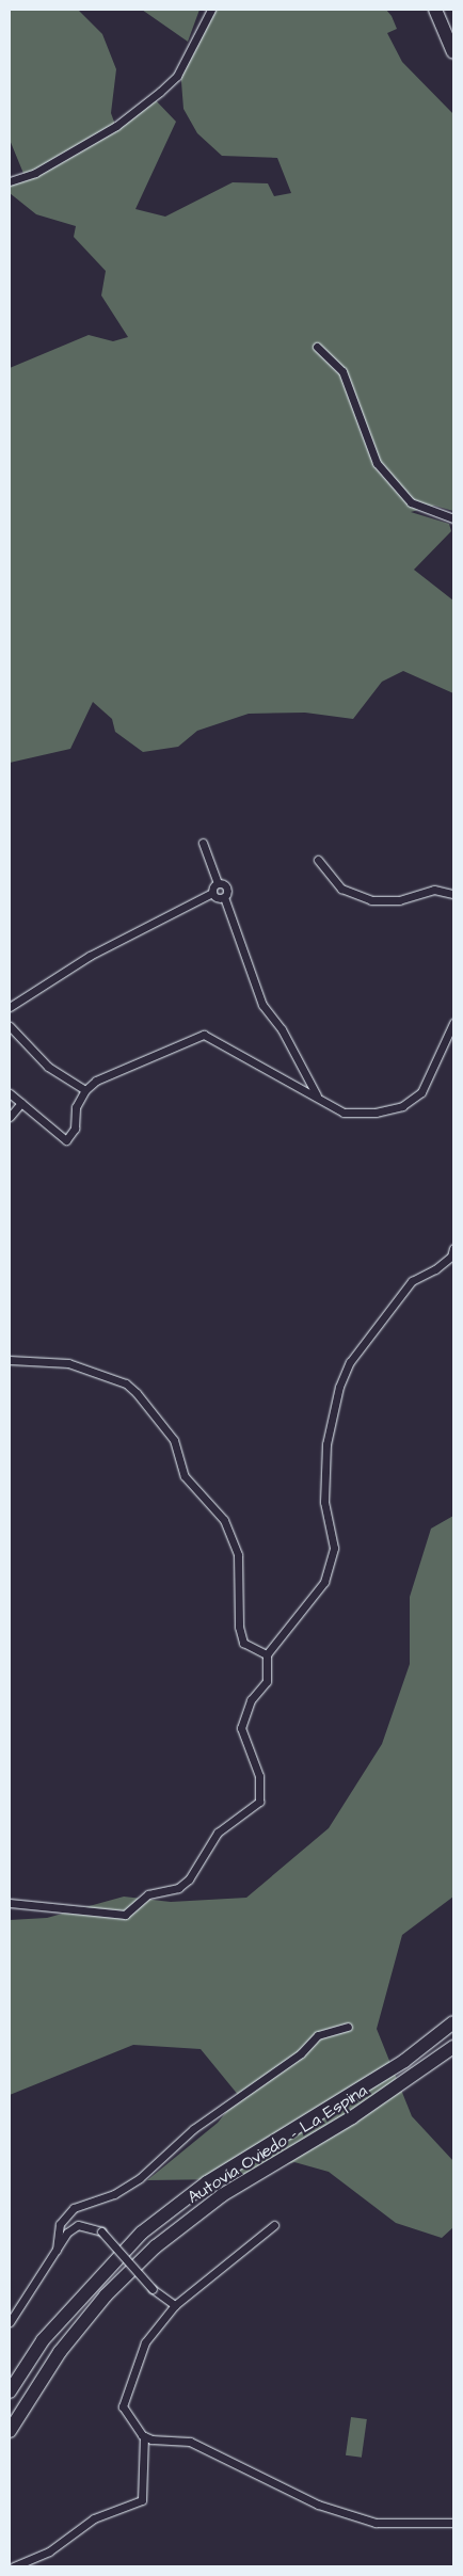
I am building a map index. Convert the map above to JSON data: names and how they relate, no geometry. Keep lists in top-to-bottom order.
{
  "streets": {
    "highway": ["Autovía Oviedo - La Espina"]
  }
}
